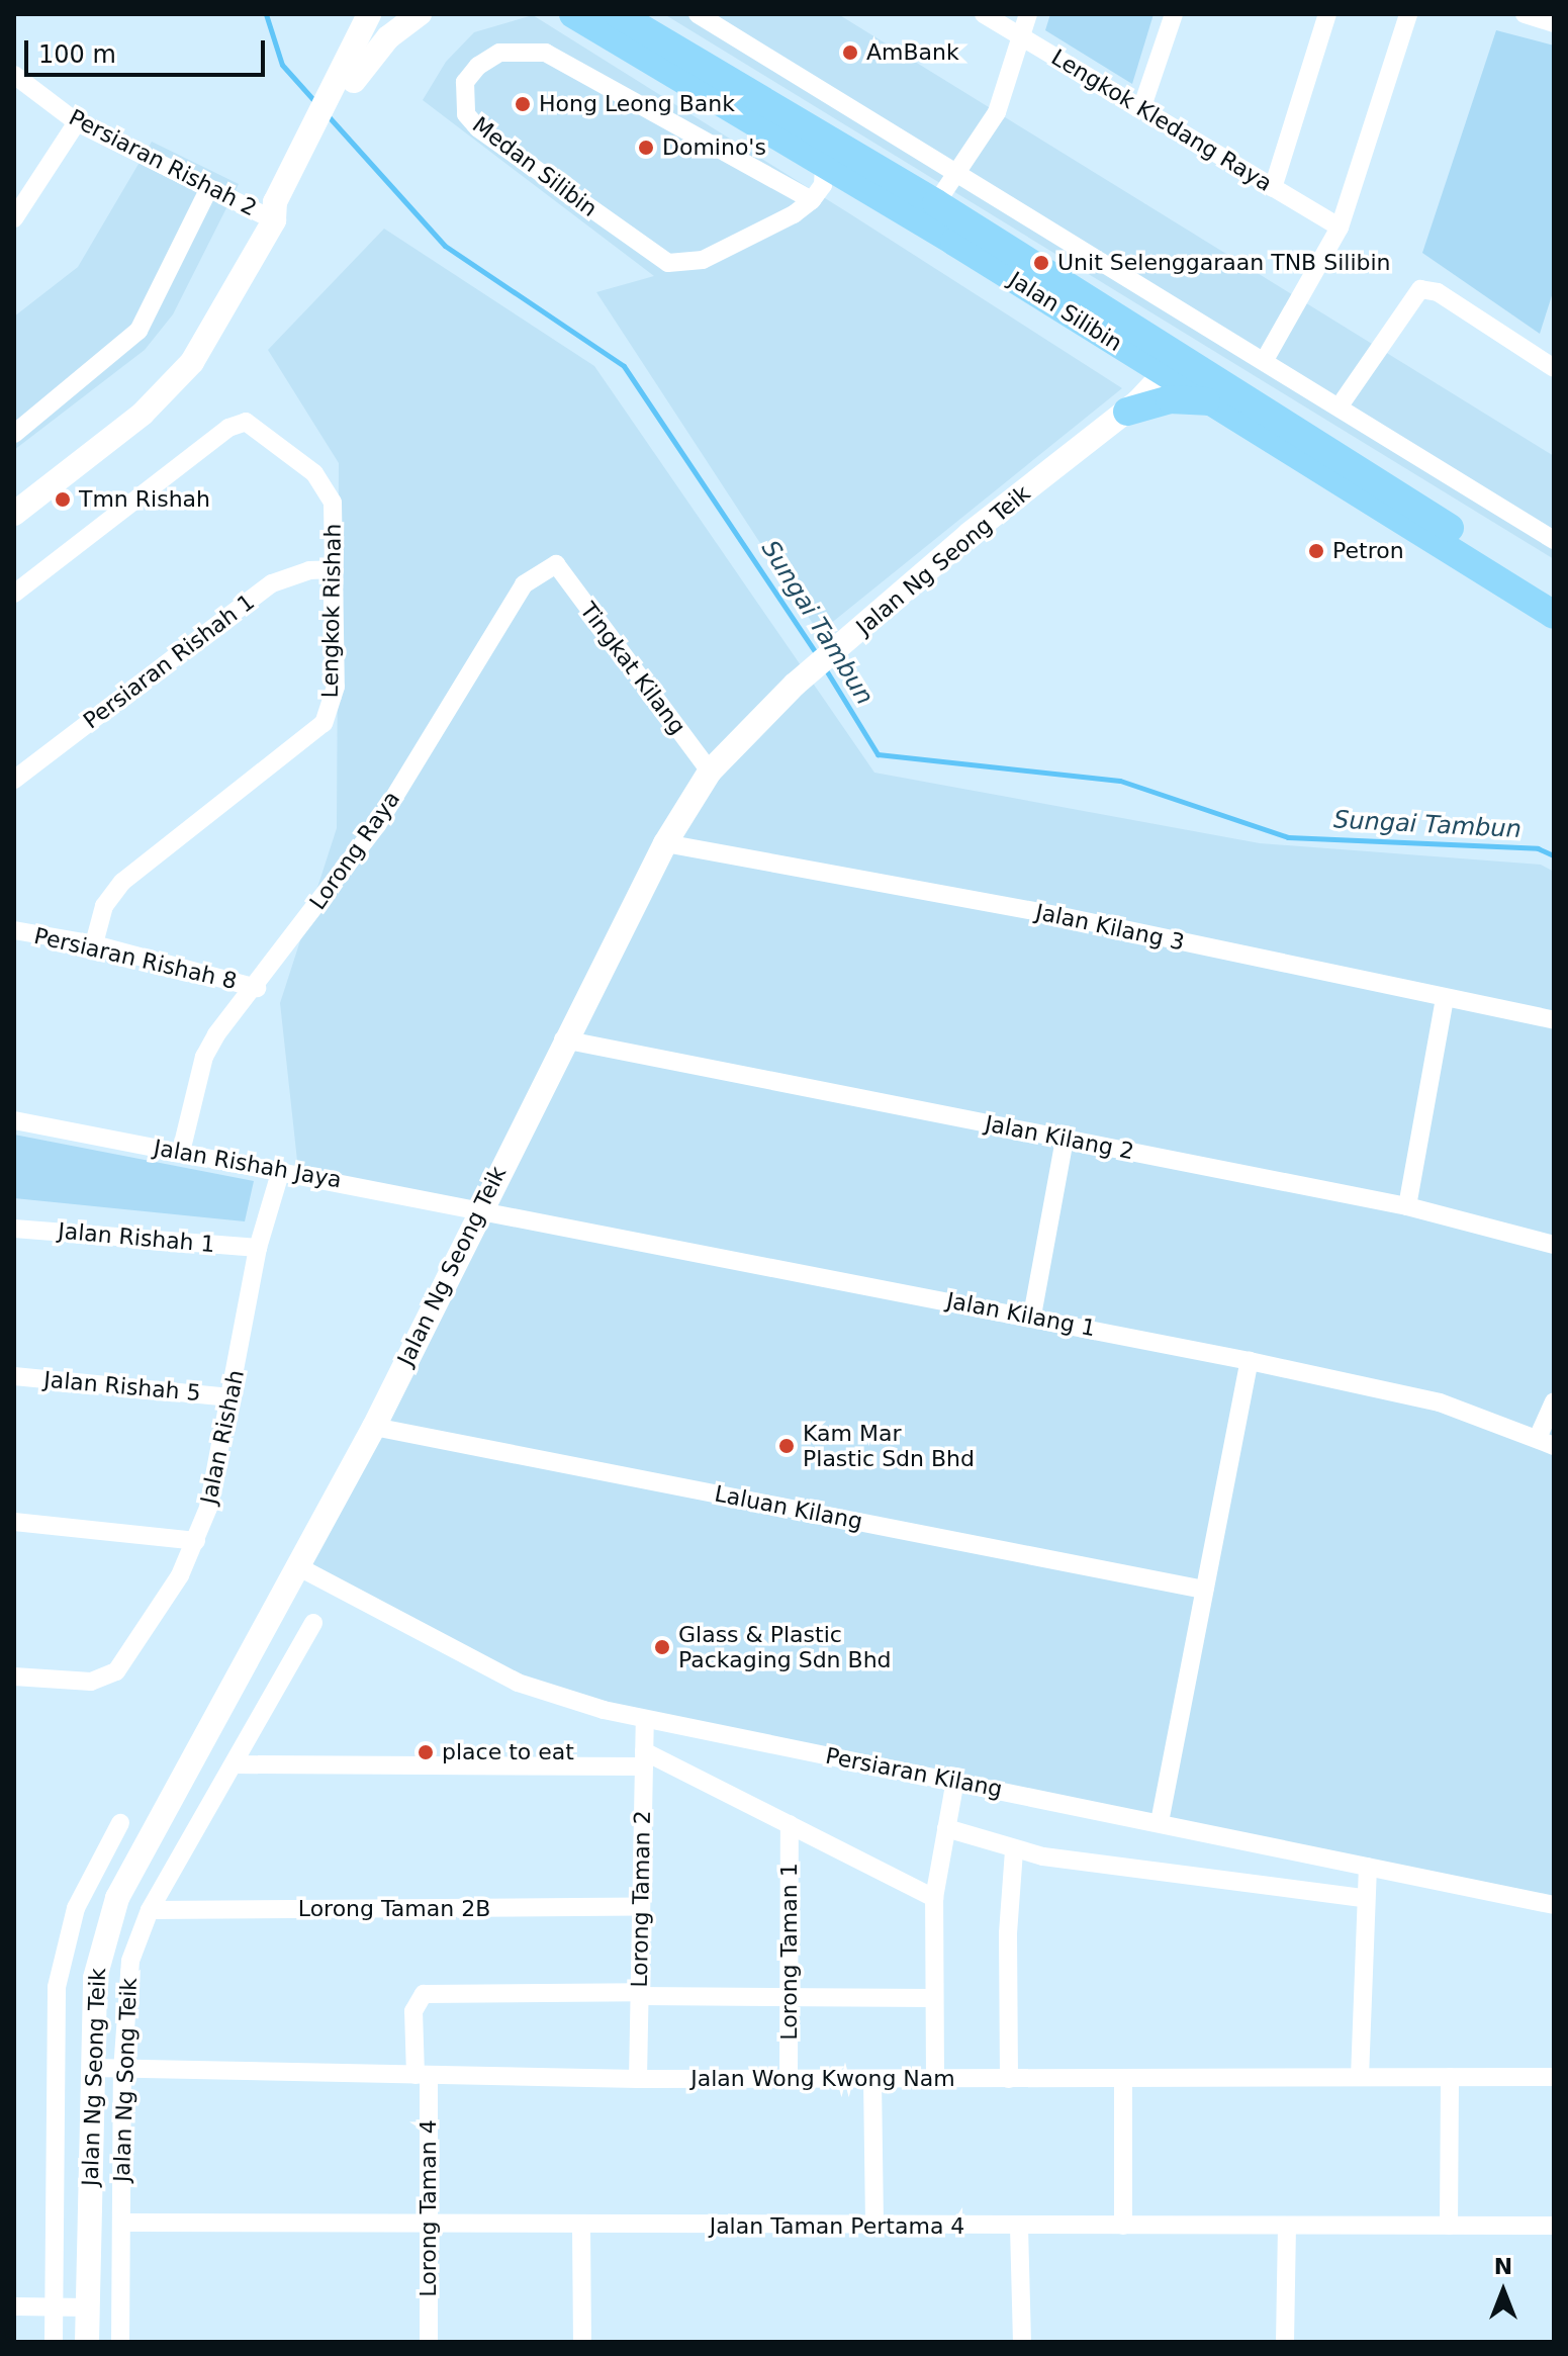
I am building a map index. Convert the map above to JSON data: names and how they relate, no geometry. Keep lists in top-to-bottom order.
{
  "streets": {
    "main road": ["Jalan Silibin", "Jalan Ng Seong Teik"],
    "street": [
      "Lengkok Kledang Raya",
      "Persiaran Rishah 2",
      "Medan Silibin",
      "Lengkok Rishah",
      "Persiaran Rishah 1",
      "Tingkat Kilang",
      "Lorong Raya",
      "Jalan Kilang 3",
      "Persiaran Rishah 8",
      "Jalan Kilang 2",
      "Jalan Rishah Jaya",
      "Jalan Rishah 1",
      "Jalan Kilang 1",
      "Jalan Rishah 5",
      "Jalan Rishah",
      "Laluan Kilang",
      "Persiaran Kilang",
      "Lorong Taman 2",
      "Lorong Taman 2B",
      "Lorong Taman 1",
      "Jalan Wong Kwong Nam",
      "Jalan Ng Song Teik",
      "Lorong Taman 4",
      "Jalan Taman Pertama 4"
    ]
  },
  "crossings": [
    ["Medan Silibin", "Jalan Silibin"],
    ["Jalan Silibin", "Jalan Ng Seong Teik"],
    ["Jalan Ng Seong Teik", "Tingkat Kilang"],
    ["Jalan Ng Seong Teik", "Jalan Kilang 3"],
    ["Jalan Ng Seong Teik", "Jalan Kilang 2"],
    ["Jalan Ng Seong Teik", "Jalan Rishah Jaya"],
    ["Jalan Ng Seong Teik", "Jalan Kilang 1"],
    ["Jalan Ng Seong Teik", "Laluan Kilang"],
    ["Jalan Ng Seong Teik", "Persiaran Kilang"],
    ["Jalan Ng Seong Teik", "Jalan Wong Kwong Nam"],
    ["Lengkok Rishah", "Persiaran Rishah 1"],
    ["Lengkok Rishah", "Persiaran Rishah 8"],
    ["Tingkat Kilang", "Lorong Raya"],
    ["Lorong Raya", "Persiaran Rishah 8"],
    ["Lorong Raya", "Jalan Rishah Jaya"],
    ["Jalan Rishah Jaya", "Jalan Kilang 1"],
    ["Jalan Rishah Jaya", "Jalan Rishah"],
    ["Jalan Rishah 1", "Jalan Rishah"],
    ["Jalan Rishah 5", "Jalan Rishah"],
    ["Persiaran Kilang", "Lorong Taman 2"],
    ["Lorong Taman 2", "Lorong Taman 2B"],
    ["Lorong Taman 2", "Jalan Wong Kwong Nam"],
    ["Lorong Taman 2", "Lorong Taman 4"],
    ["Lorong Taman 2B", "Jalan Ng Song Teik"],
    ["Lorong Taman 1", "Jalan Wong Kwong Nam"],
    ["Jalan Wong Kwong Nam", "Jalan Ng Song Teik"],
    ["Jalan Wong Kwong Nam", "Lorong Taman 4"],
    ["Jalan Ng Song Teik", "Jalan Taman Pertama 4"],
    ["Lorong Taman 4", "Jalan Taman Pertama 4"]
  ],
  "water": ["Sungai Tambun"],
  "places": [
    "AmBank",
    "Hong Leong Bank",
    "Domino's",
    "Unit Selenggaraan TNB Silibin",
    "Tmn Rishah",
    "Petron",
    "Kam Mar Plastic Sdn Bhd",
    "Glass & Plastic Packaging Sdn Bhd",
    "place to eat"
  ],
  "scale_bar": "100 m",
  "north": "top"
}
